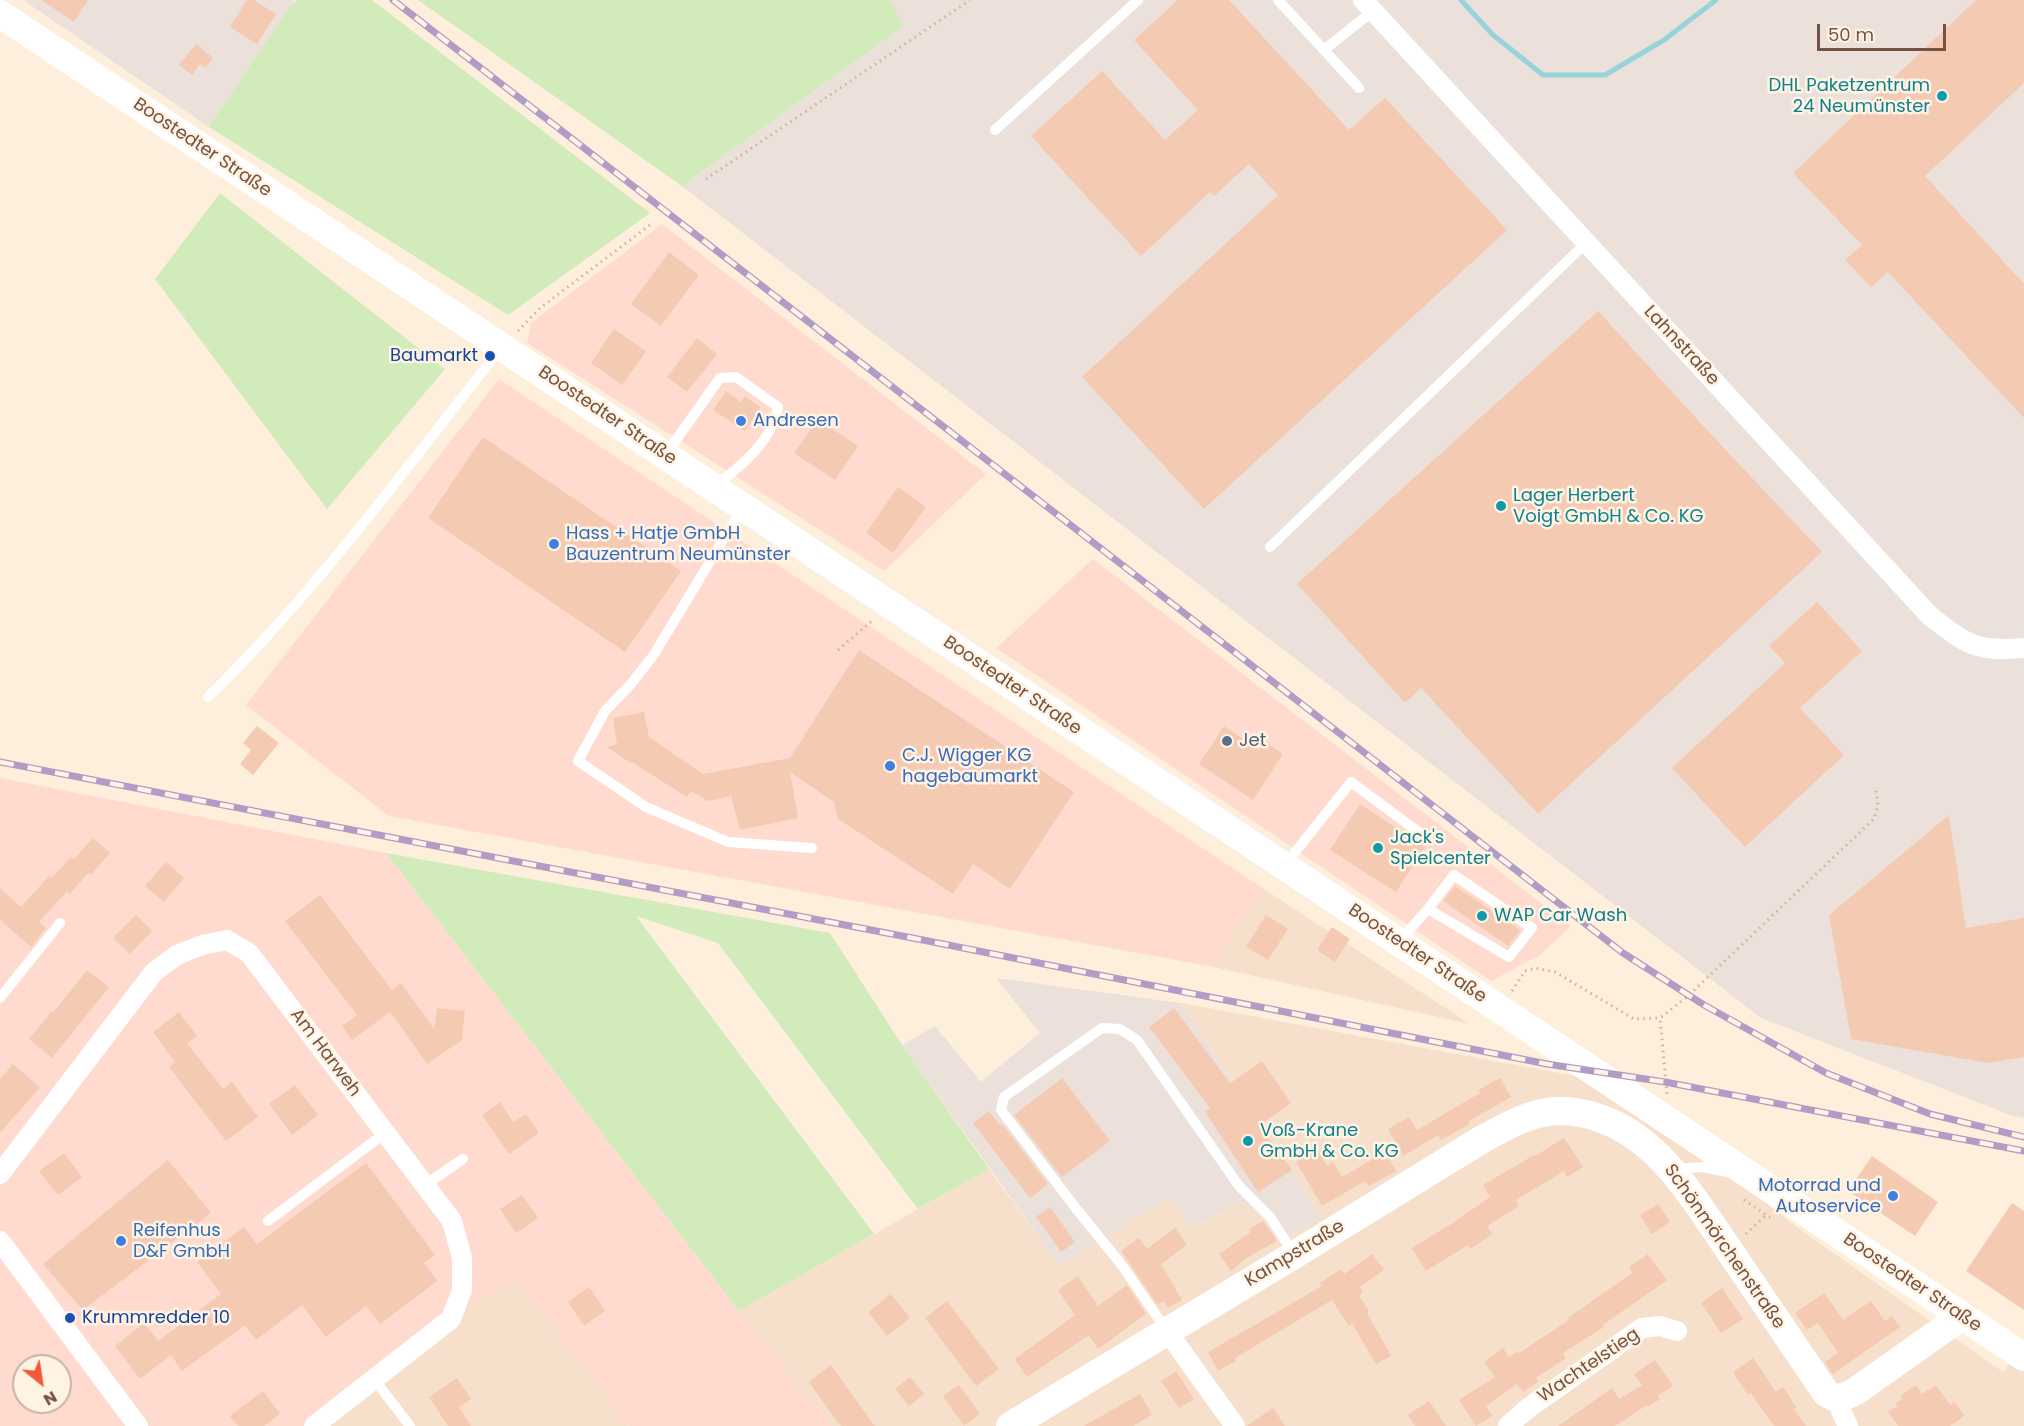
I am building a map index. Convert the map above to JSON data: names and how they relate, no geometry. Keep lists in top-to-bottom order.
{
  "streets": {
    "street": [
      "Boostedter Straße",
      "Lahnstraße",
      "Am Harweh",
      "Schönmörchenstraße",
      "Kampstraße",
      "Wachtelstieg"
    ]
  },
  "crossings": [
    ["Schönmörchenstraße", "Kampstraße"]
  ],
  "places": [
    "DHL Paketzentrum 24 Neumünster",
    "Baumarkt",
    "Andresen",
    "Lager Herbert Voigt GmbH & Co. KG",
    "Hass + Hatje GmbH Bauzentrum Neumünster",
    "Jet",
    "C.J. Wigger KG hagebaumarkt",
    "Jack's Spielcenter",
    "WAP Car Wash",
    "Voß-Krane GmbH & Co. KG",
    "Motorrad und Autoservice",
    "Reifenhus D&F GmbH",
    "Krummredder 10"
  ],
  "scale_bar": "50 m",
  "north": "bottom right"
}
